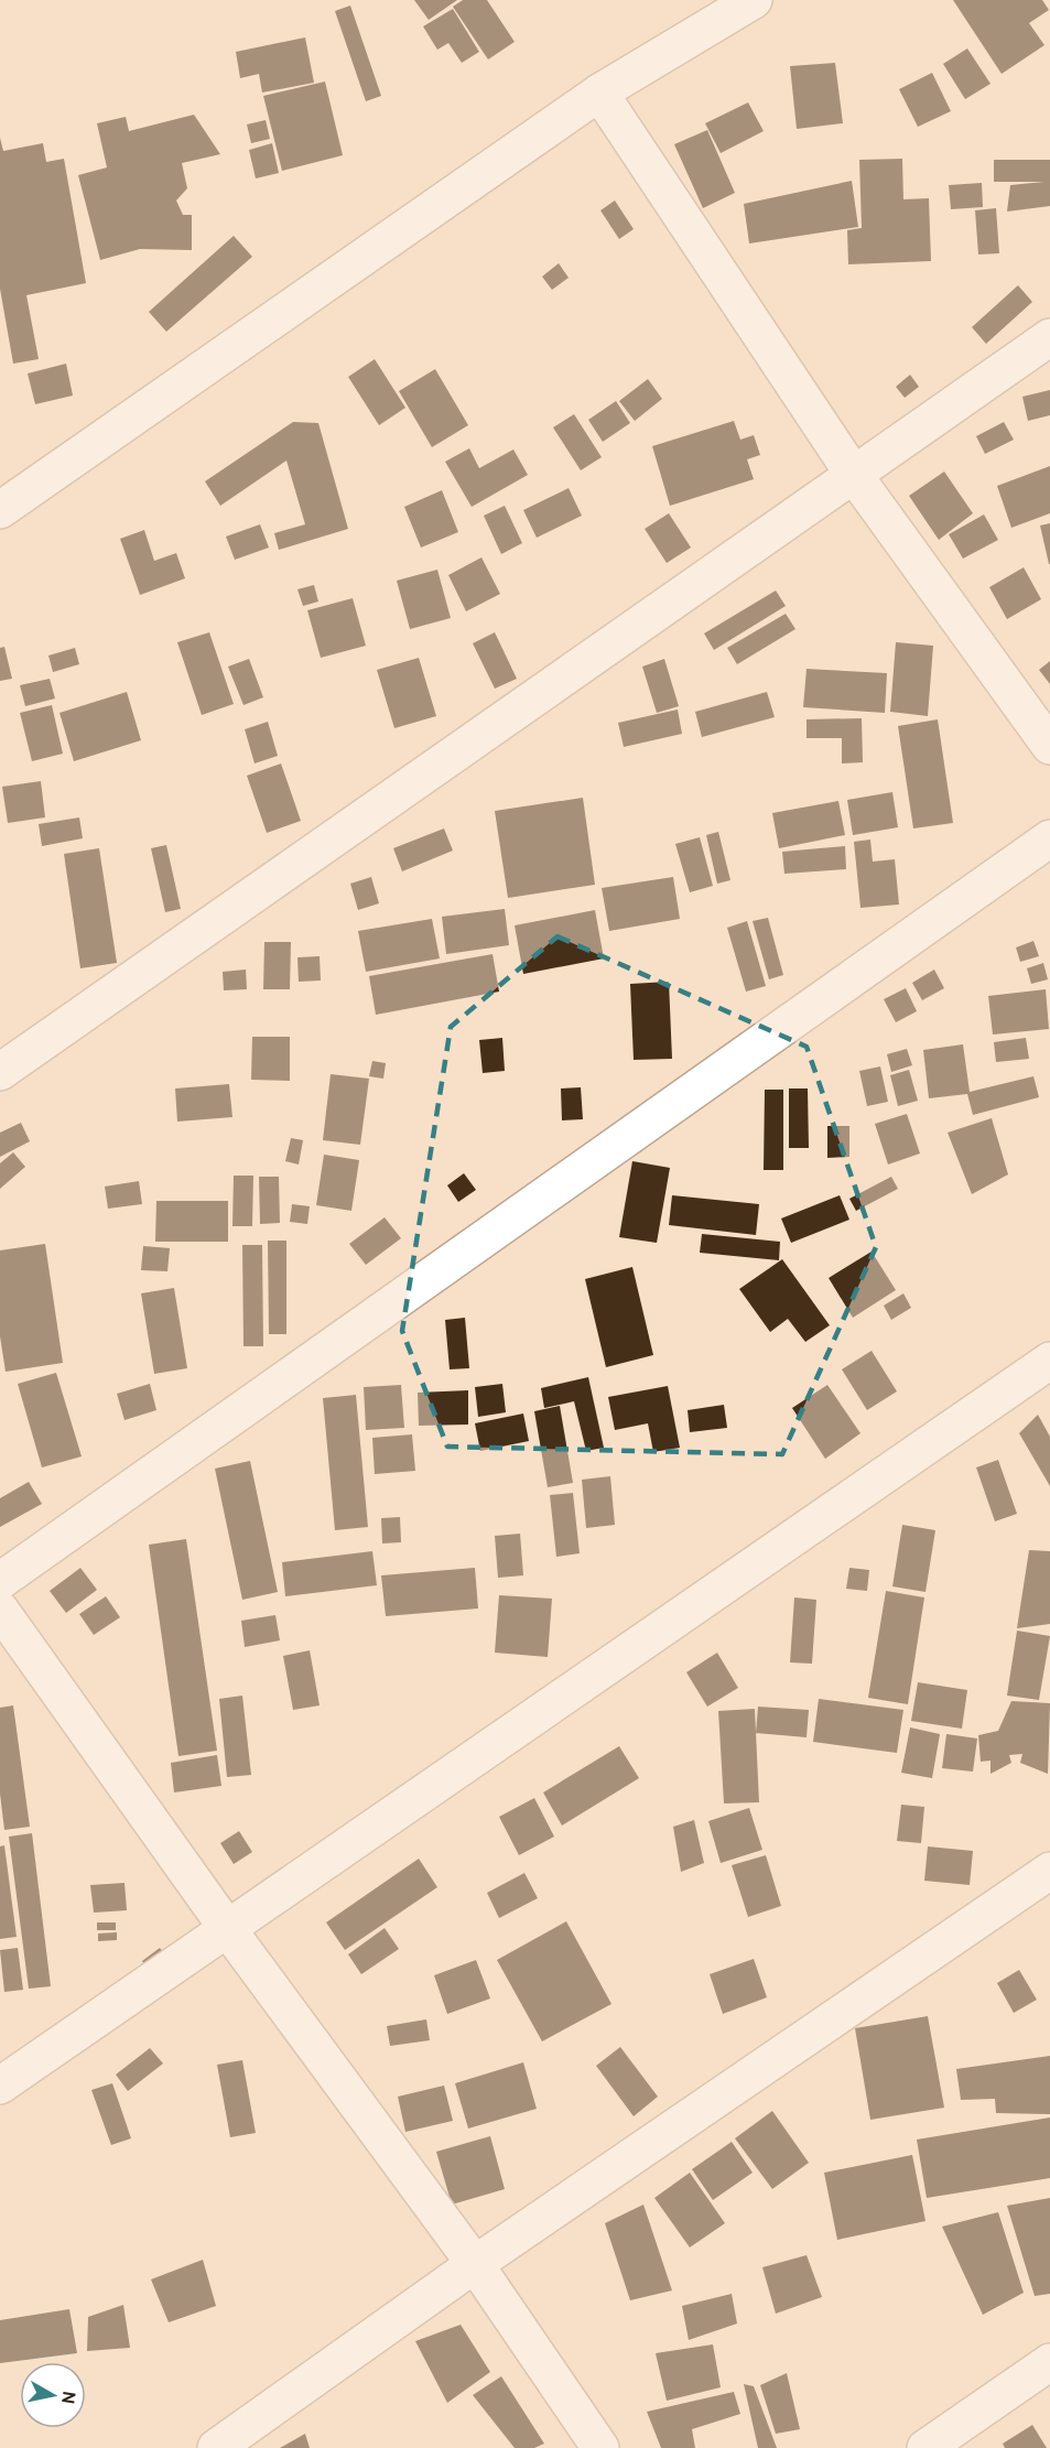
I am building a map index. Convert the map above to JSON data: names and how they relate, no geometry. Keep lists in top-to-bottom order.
{
  "north": "right"
}
